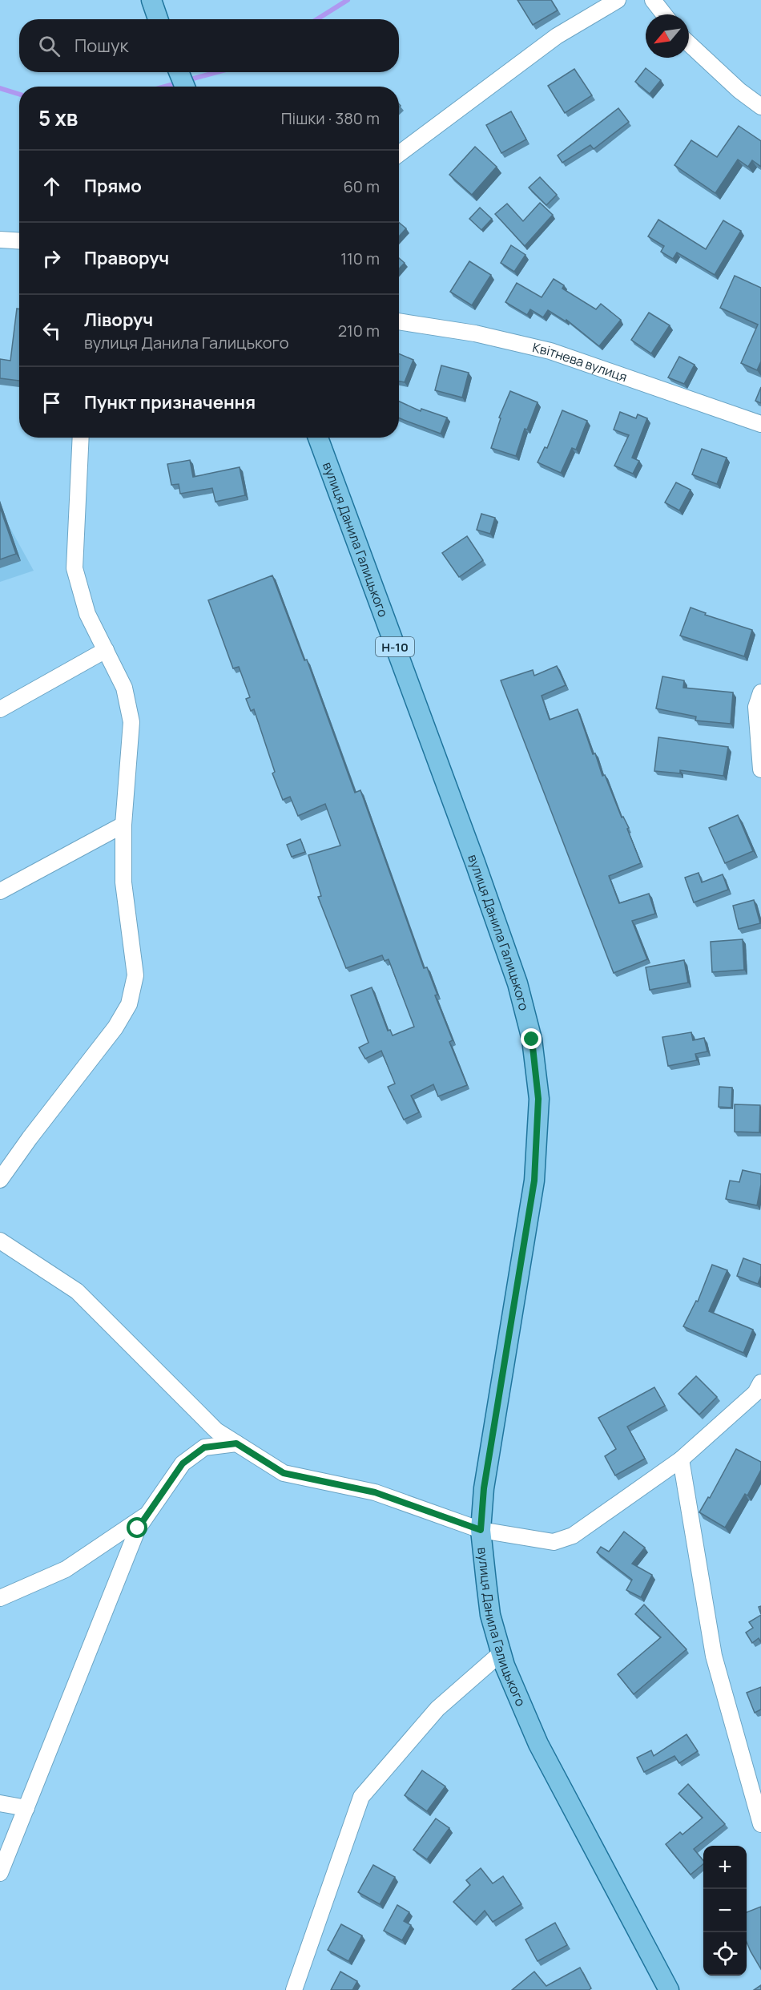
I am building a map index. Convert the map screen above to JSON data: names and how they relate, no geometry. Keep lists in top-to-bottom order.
{
  "streets": {
    "main road": ["вулиця Данила Галицького", "Н-10"],
    "street": ["Квітнева вулиця"]
  },
  "north": "bottom left",
  "page": {
    "search": "Пошук",
    "heading": ["5 хв", "Пішки · 380 m"],
    "list": [
      ["Прямо", "60 m"],
      ["Праворуч", "110 m"],
      ["Ліворуч", "вулиця Данила Галицького", "210 m"],
      "Пункт призначення"
    ],
    "map_buttons": ["+", "−"]
  }
}
